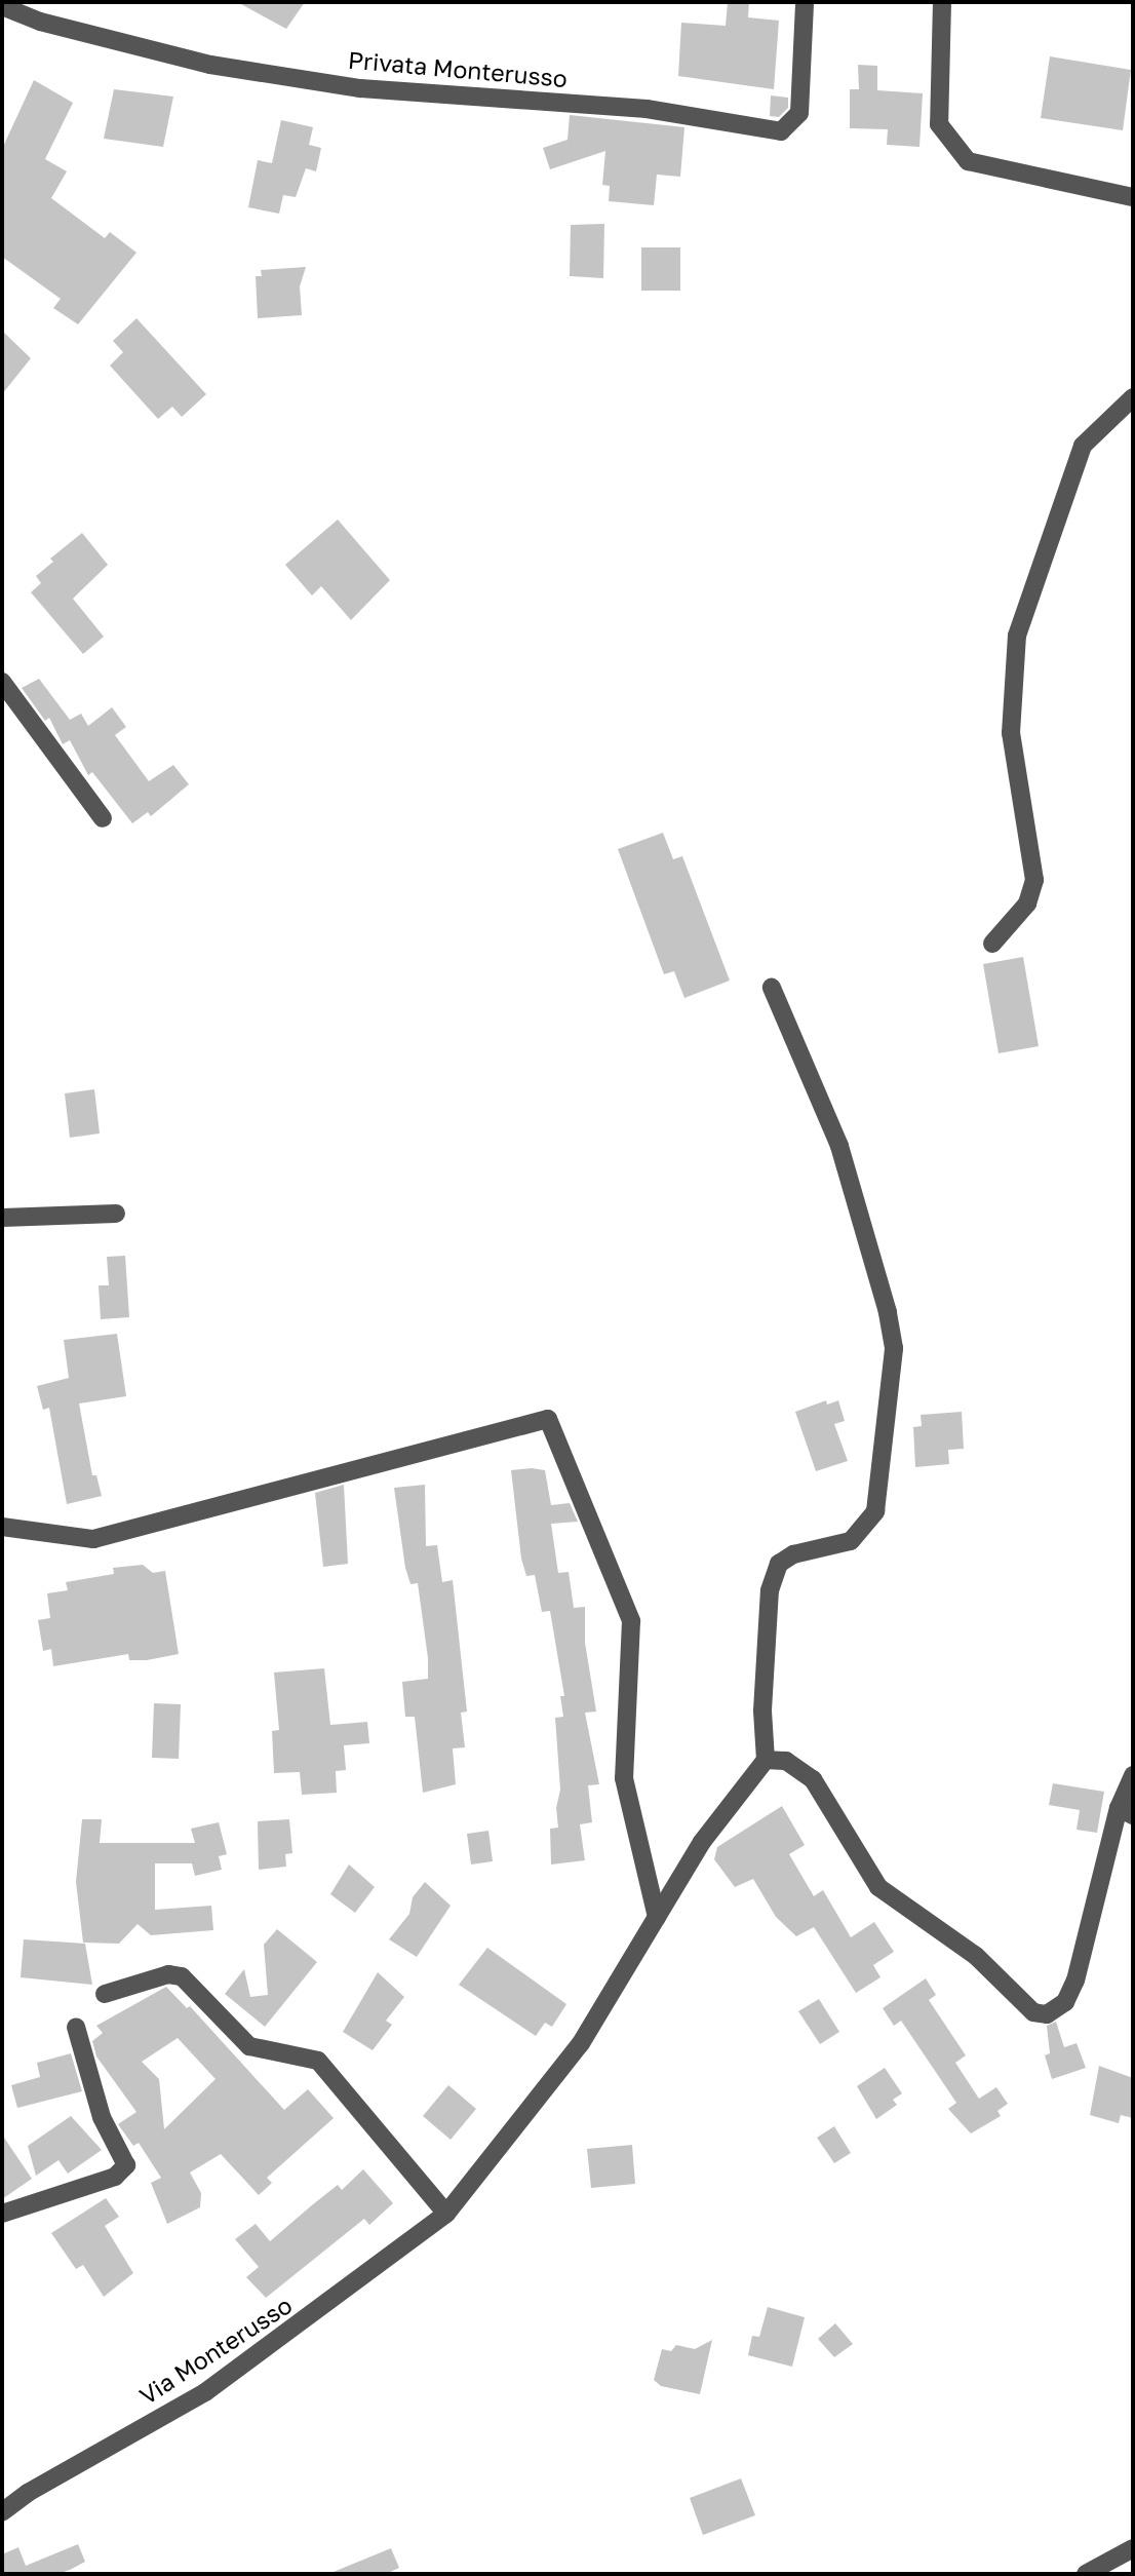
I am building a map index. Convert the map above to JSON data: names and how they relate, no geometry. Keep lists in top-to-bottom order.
{
  "streets": {
    "street": ["Privata Monterusso", "Via Monterusso"]
  }
}
